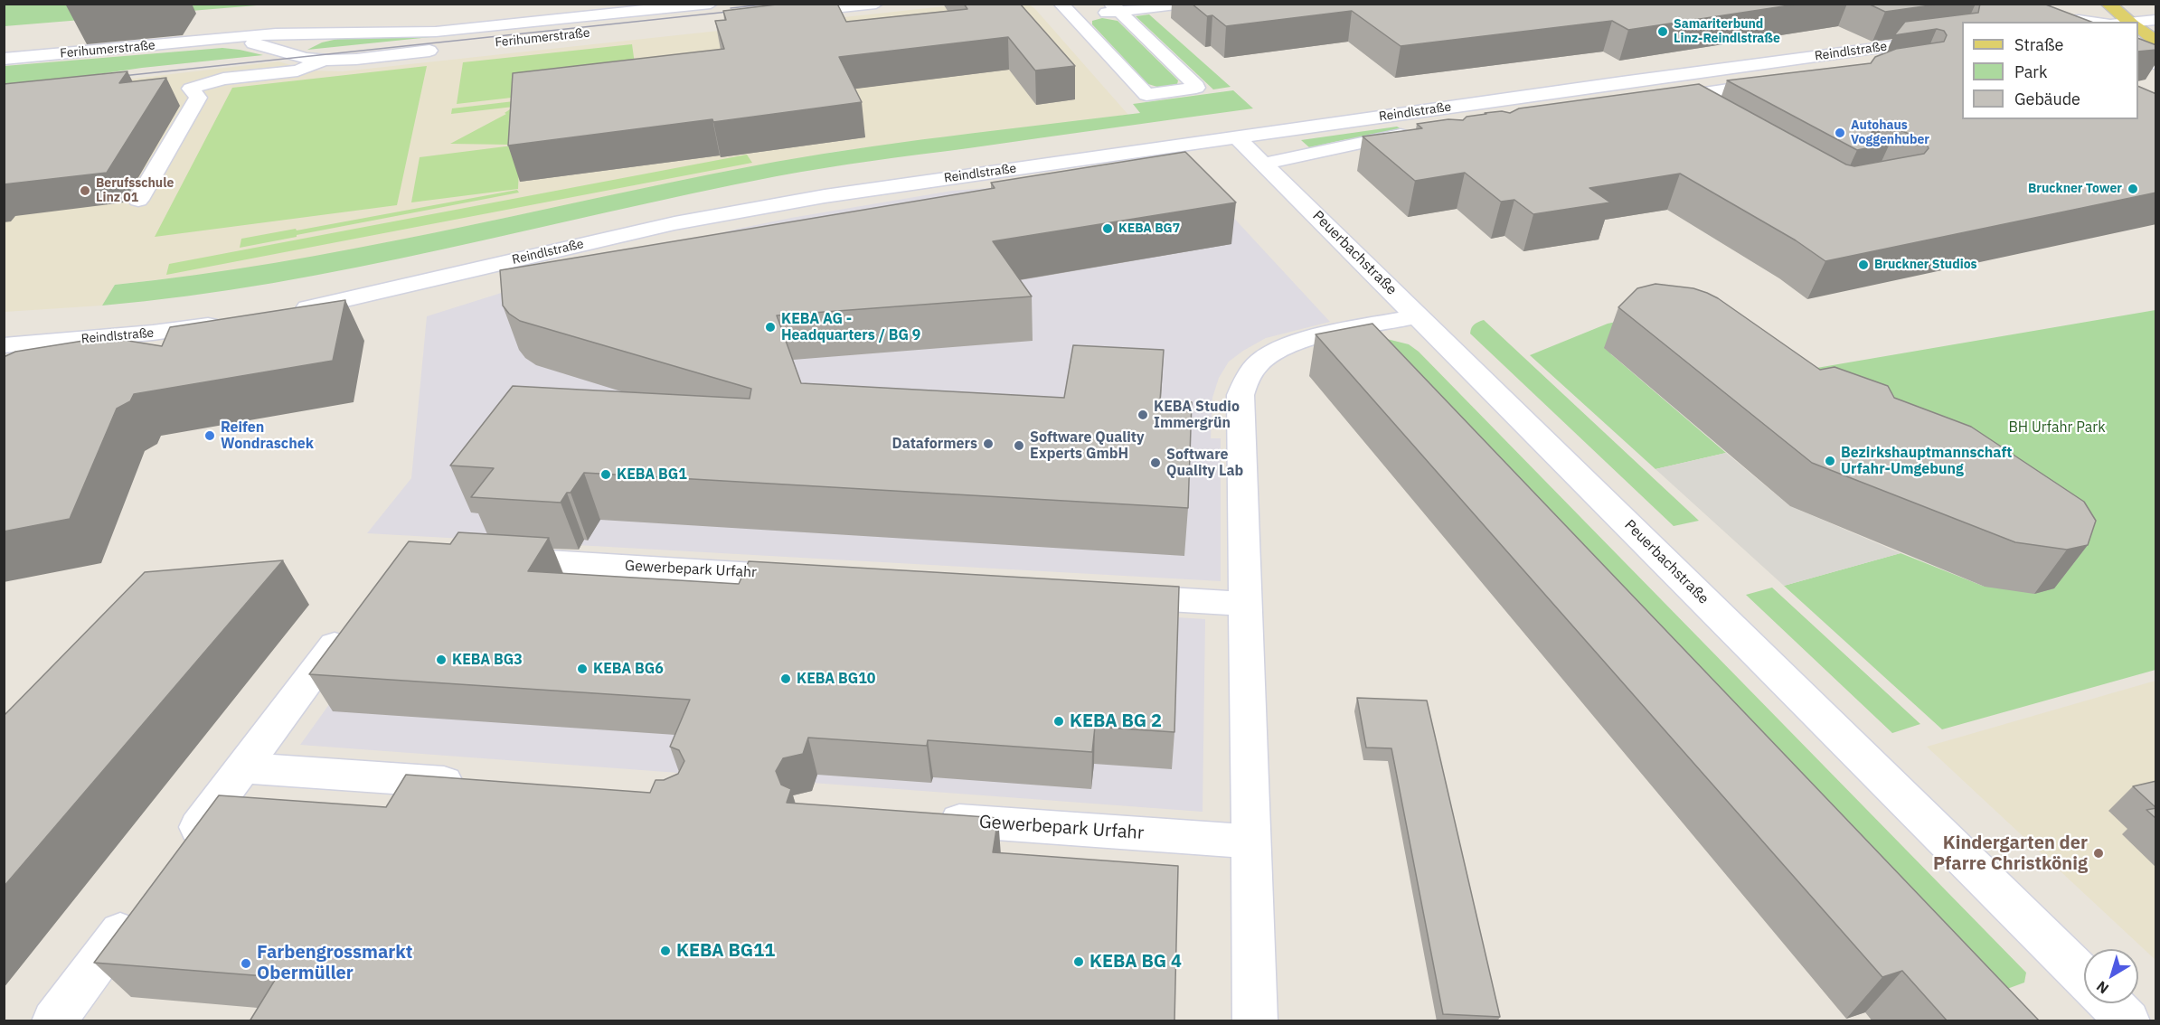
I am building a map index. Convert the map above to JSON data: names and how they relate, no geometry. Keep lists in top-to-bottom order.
{
  "streets": {
    "street": [
      "Ferihumerstraße",
      "Reindlstraße",
      "Peuerbachstraße",
      "Gewerbepark Urfahr"
    ]
  },
  "crossings": [
    ["Reindlstraße", "Peuerbachstraße"]
  ],
  "parks": ["BH Urfahr Park"],
  "places": [
    "Samariterbund Linz-Reindlstraße",
    "Autohaus Voggenhuber",
    "Bruckner Tower",
    "Berufsschule Linz 01",
    "KEBA BG7",
    "Bruckner Studios",
    "KEBA AG - Headquarters / BG 9",
    "KEBA Studio Immergrün",
    "Reifen Wondraschek",
    "Dataformers",
    "Software Quality Experts GmbH",
    "Bezirkshauptmannschaft Urfahr-Umgebung",
    "Software Quality Lab",
    "KEBA BG1",
    "KEBA BG3",
    "KEBA BG6",
    "KEBA BG10",
    "KEBA BG 2",
    "Kindergarten der Pfarre Christkönig",
    "KEBA BG11",
    "KEBA BG 4",
    "Farbengrossmarkt Obermüller"
  ],
  "legend": ["Straße", "Park", "Gebäude"],
  "north": "bottom left"
}
